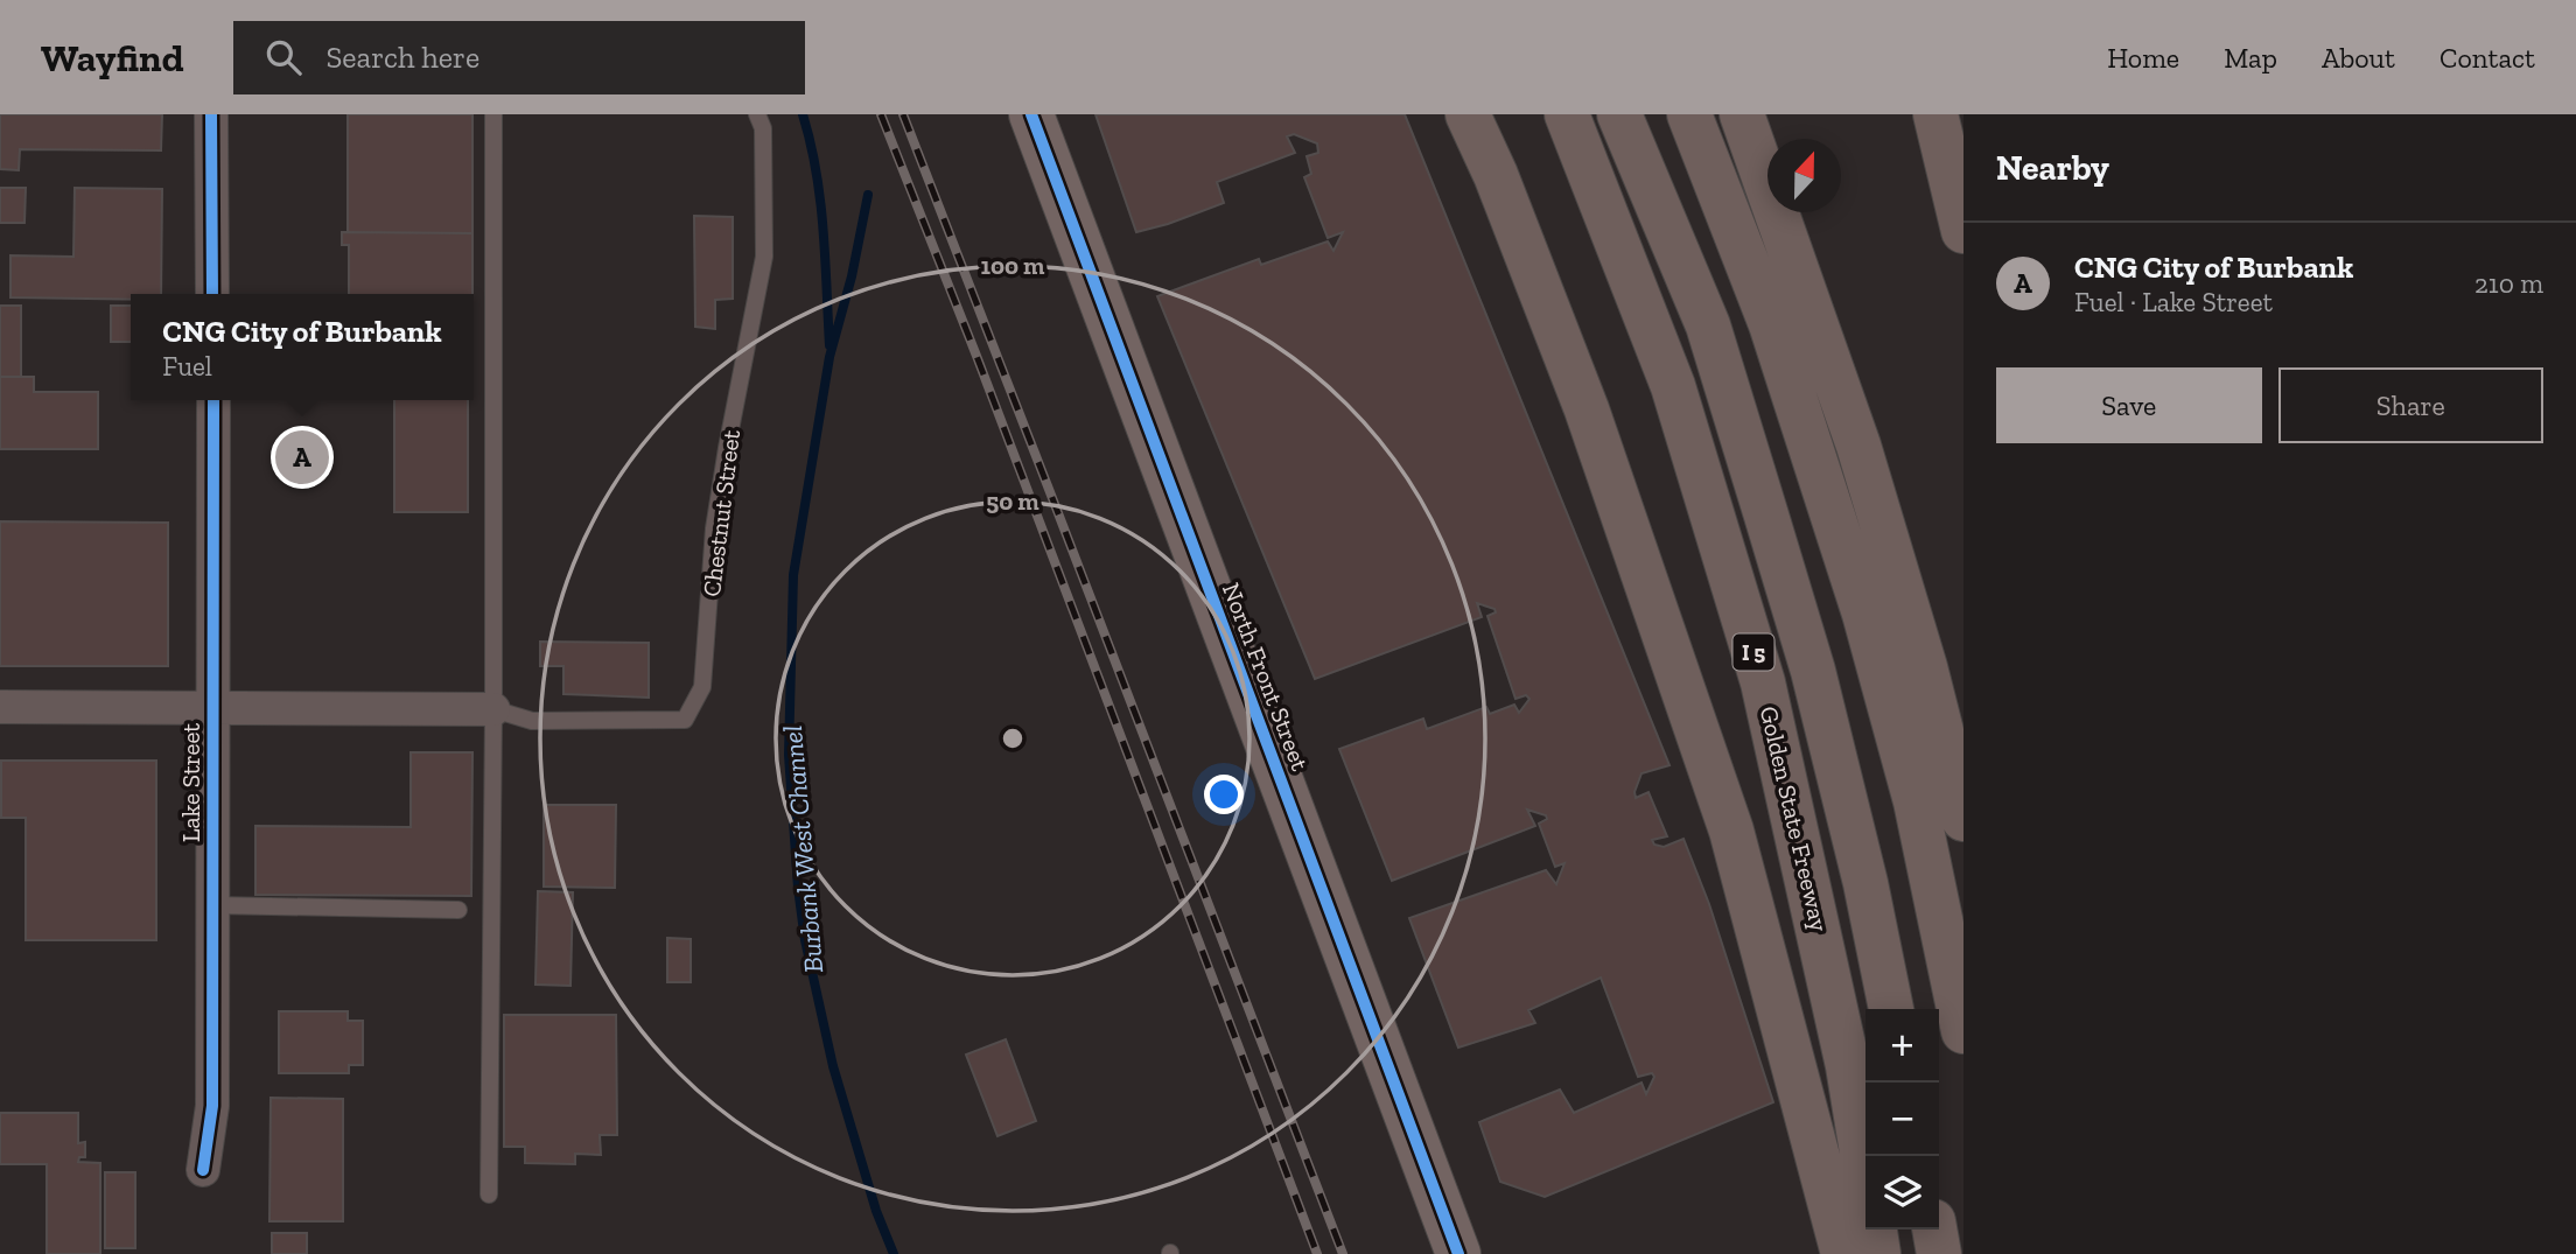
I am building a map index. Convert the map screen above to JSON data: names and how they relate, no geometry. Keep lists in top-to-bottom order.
{
  "streets": {
    "highway": ["I 5", "Golden State Freeway"],
    "main road": ["North Front Street"],
    "street": ["Chestnut Street", "Lake Street"]
  },
  "crossings": [
    ["Chestnut Street", "Lake Street"]
  ],
  "water": ["Burbank West Channel"],
  "north": "top",
  "page": {
    "header": "Wayfind",
    "search": "Search here",
    "nav": [
      "Home",
      "Map",
      "About",
      "Contact"
    ],
    "heading": "Nearby",
    "list": [
      {
        "mark": "A",
        "name": "CNG City of Burbank",
        "note": "Fuel · Lake Street",
        "value": "210 m"
      }
    ],
    "popup": ["CNG City of Burbank", "Fuel"],
    "buttons": ["Save", "Share"],
    "pins": "A",
    "map_buttons": ["+", "−"]
  },
  "rings": ["100 m", "50 m"]
}
